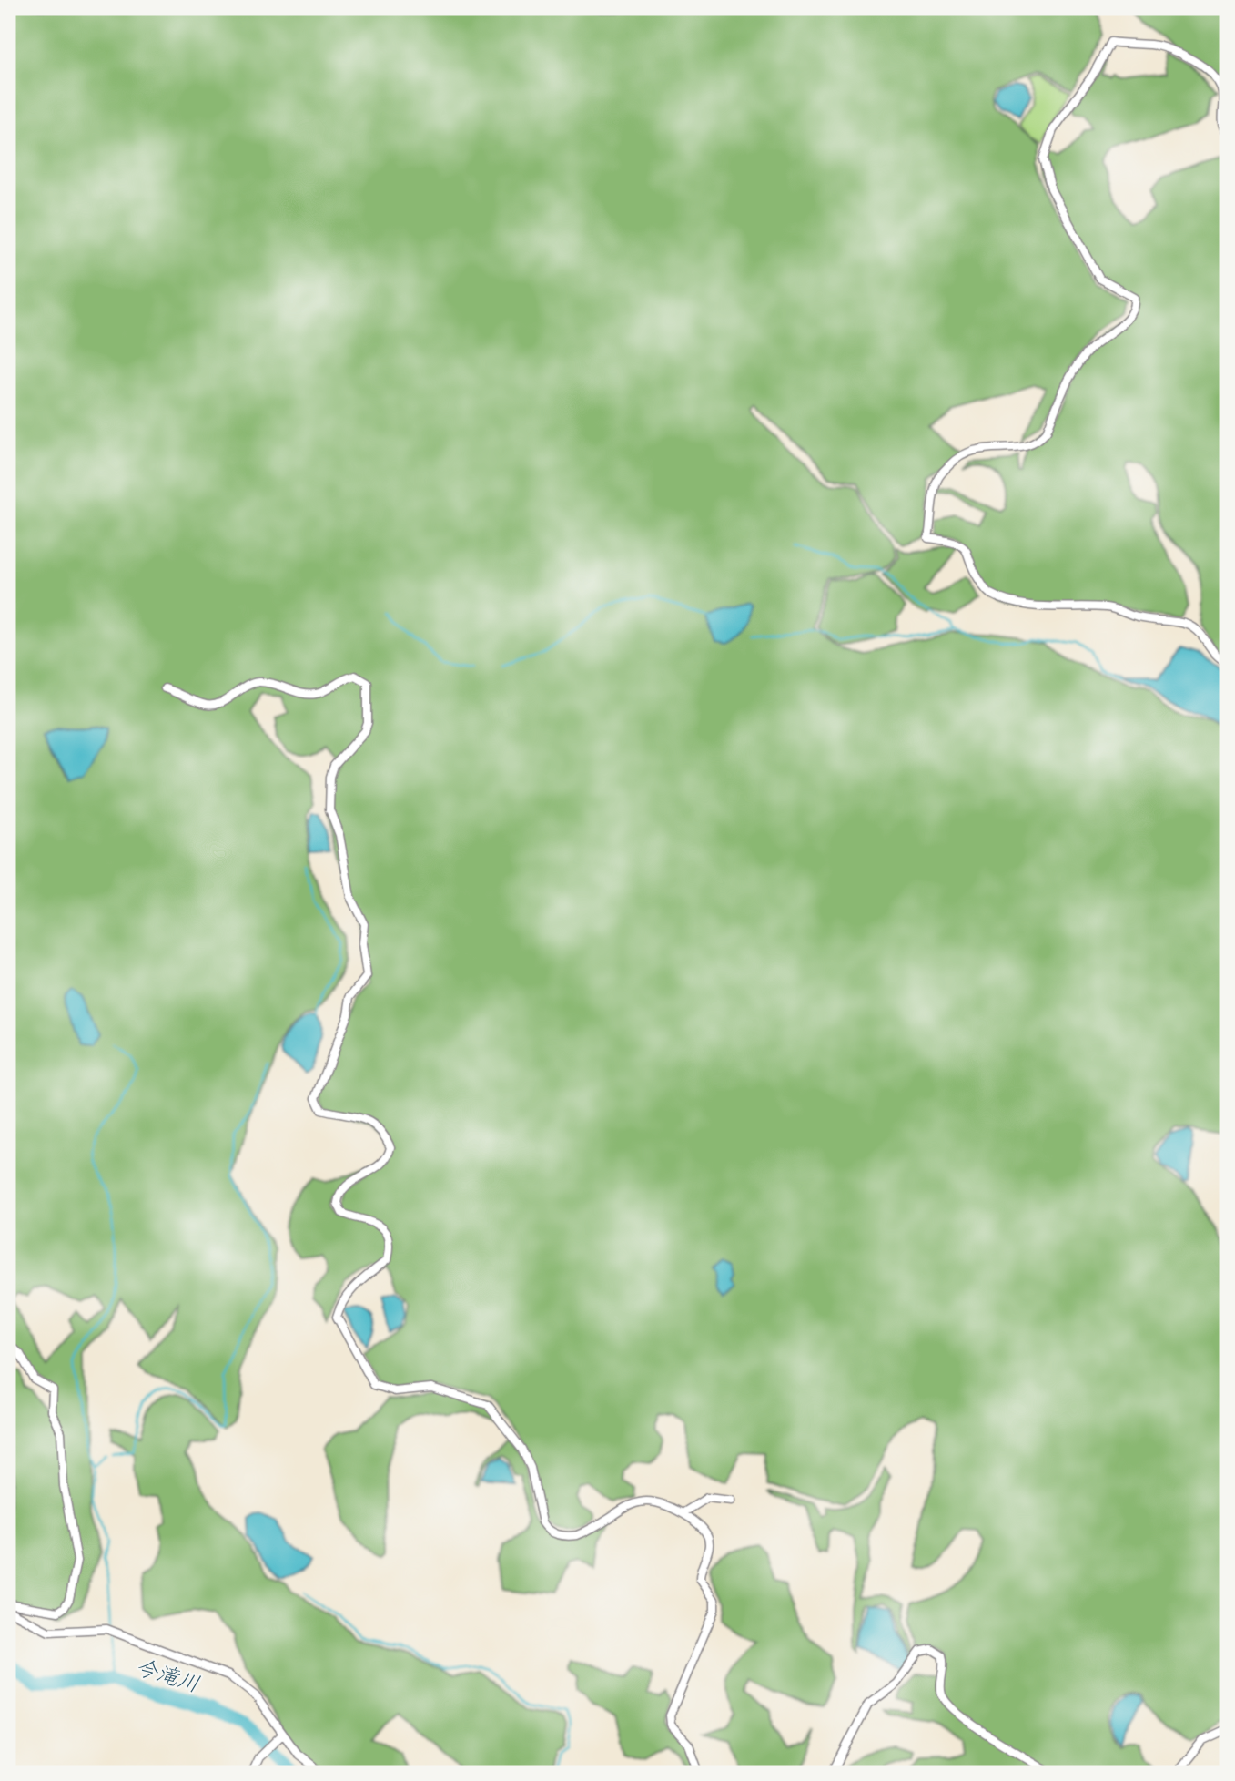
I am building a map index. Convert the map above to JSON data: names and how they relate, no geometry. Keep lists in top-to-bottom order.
{
  "water": ["今滝川"]
}
